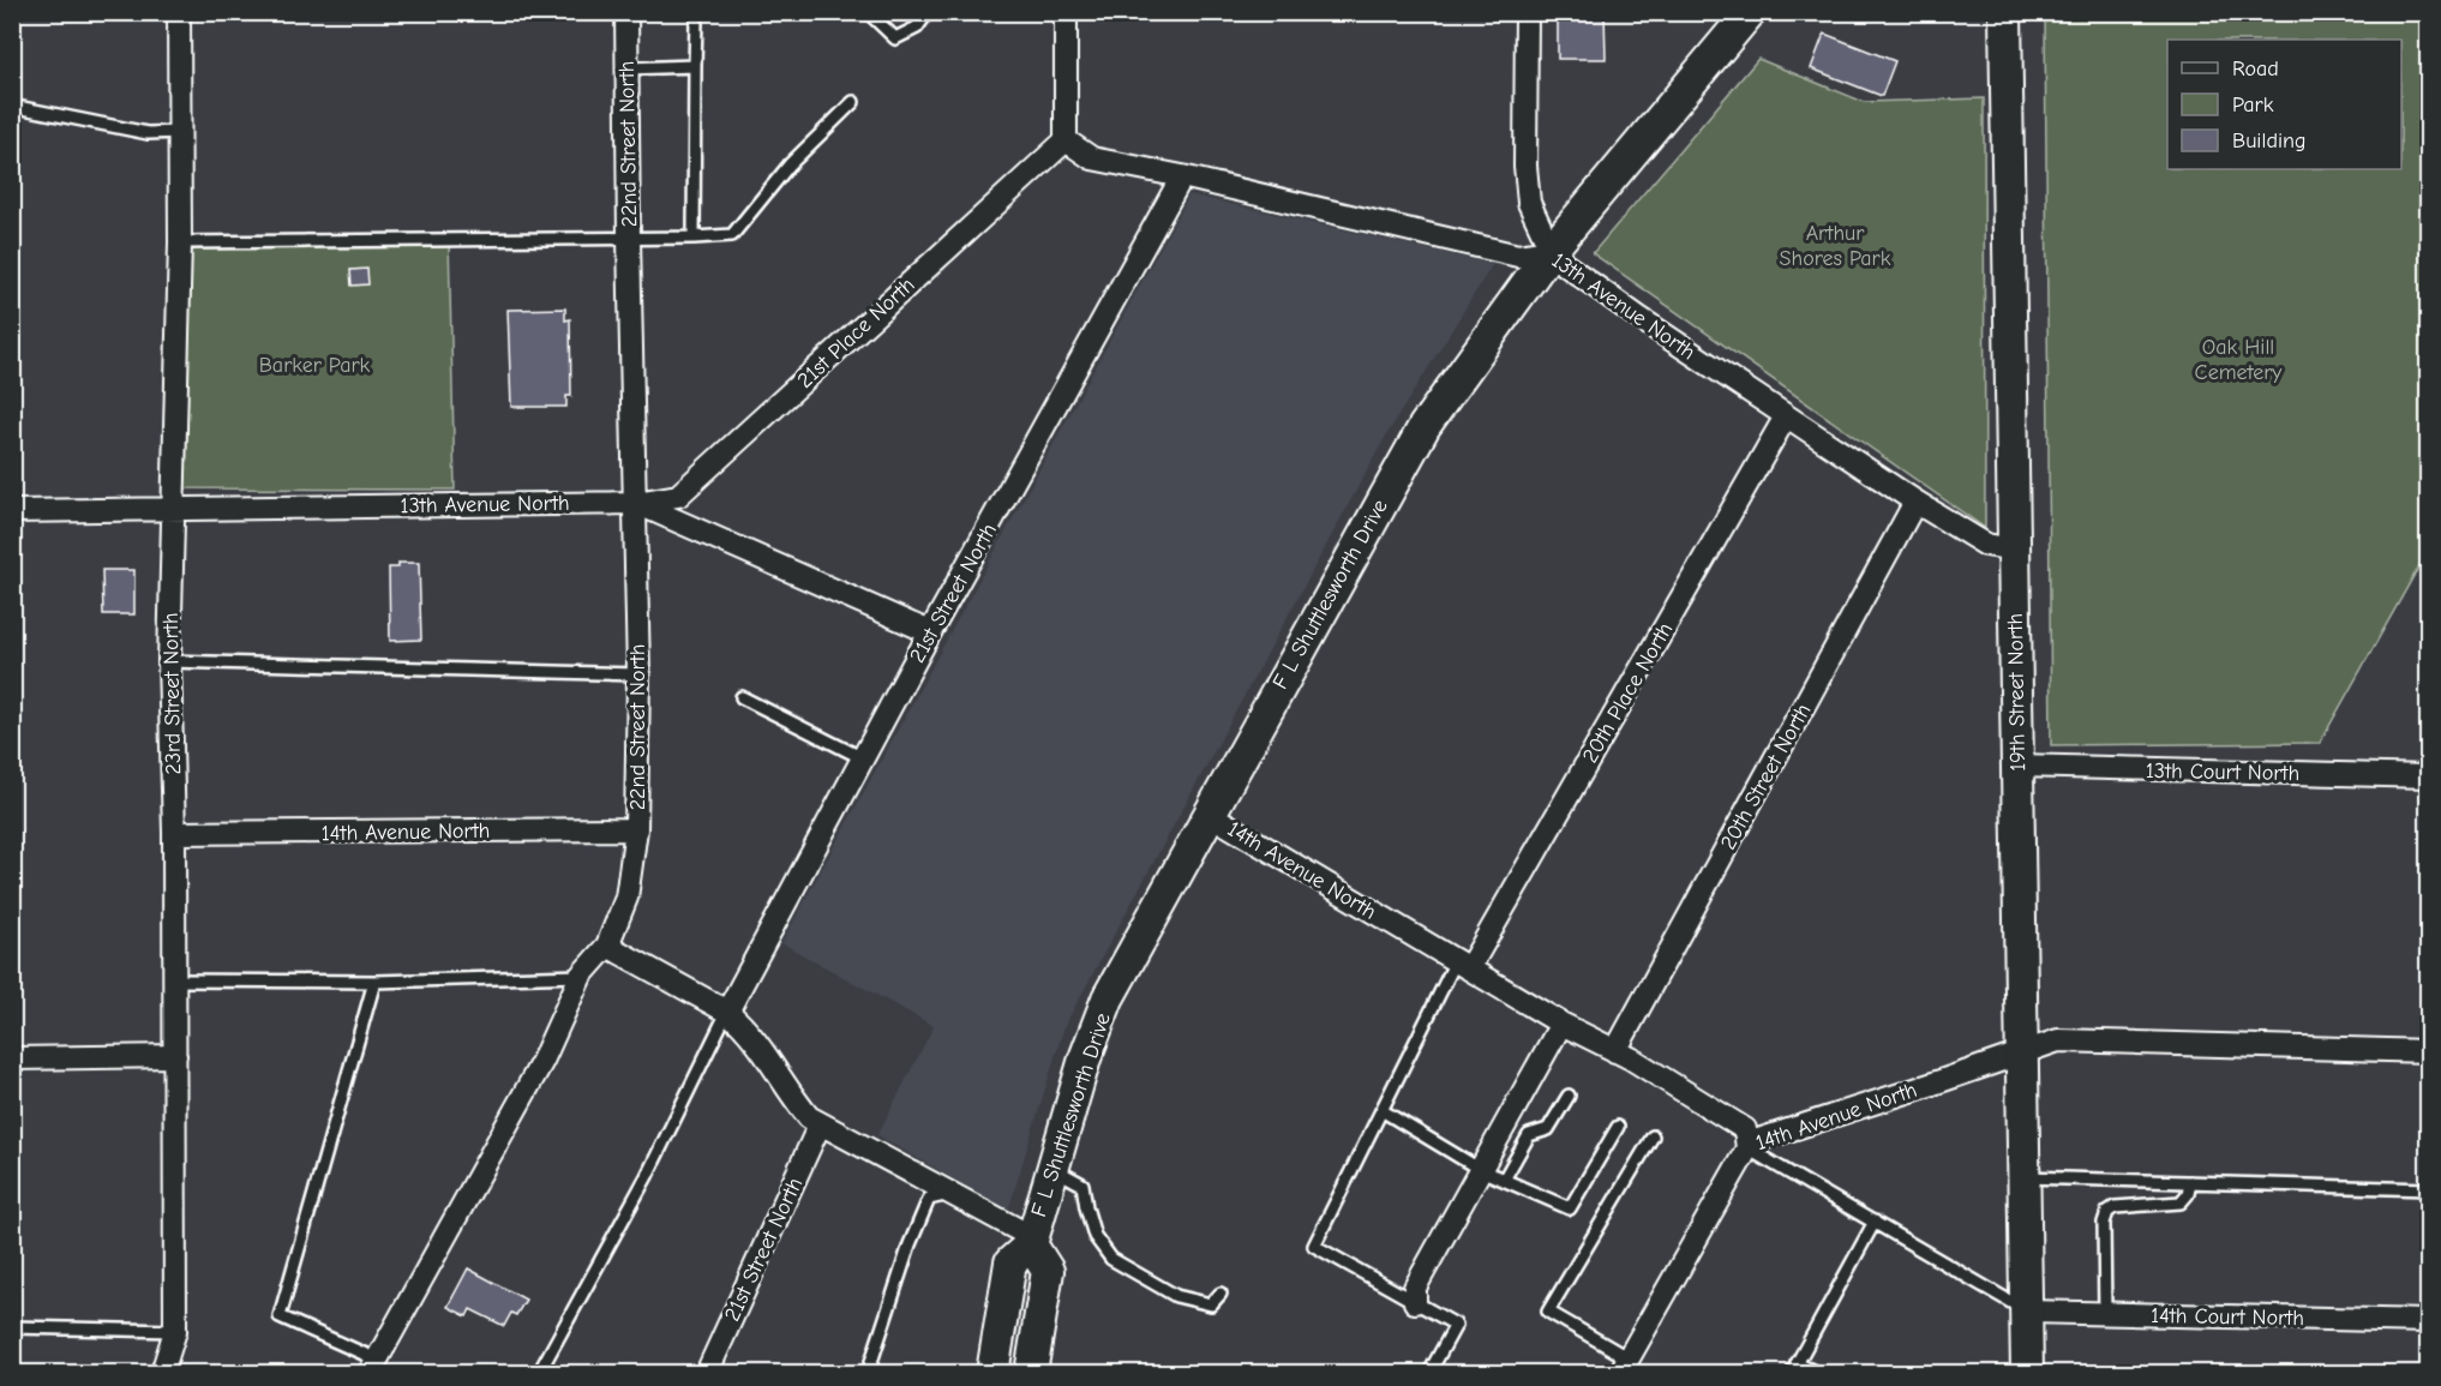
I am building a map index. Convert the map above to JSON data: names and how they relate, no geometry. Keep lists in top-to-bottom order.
{
  "streets": {
    "main road": ["F L Shuttlesworth Drive", "19th Street North"],
    "street": [
      "22nd Street North",
      "13th Avenue North",
      "21st Place North",
      "21st Street North",
      "20th Place North",
      "23rd Street North",
      "13th Court North",
      "20th Street North",
      "14th Avenue North",
      "14th Court North"
    ]
  },
  "crossings": [
    ["22nd Street North", "13th Avenue North"],
    ["22nd Street North", "21st Place North"],
    ["22nd Street North", "14th Avenue North"],
    ["13th Avenue North", "21st Place North"],
    ["13th Avenue North", "21st Street North"],
    ["13th Avenue North", "F L Shuttlesworth Drive"],
    ["13th Avenue North", "20th Place North"],
    ["13th Avenue North", "19th Street North"],
    ["13th Avenue North", "23rd Street North"],
    ["13th Avenue North", "20th Street North"],
    ["F L Shuttlesworth Drive", "14th Avenue North"],
    ["20th Place North", "14th Avenue North"],
    ["19th Street North", "13th Court North"],
    ["19th Street North", "14th Avenue North"],
    ["19th Street North", "14th Court North"],
    ["23rd Street North", "14th Avenue North"],
    ["20th Street North", "14th Avenue North"]
  ],
  "parks": ["Arthur Shores Park", "Oak Hill Cemetery", "Barker Park"],
  "legend": ["Road", "Park", "Building"]
}
